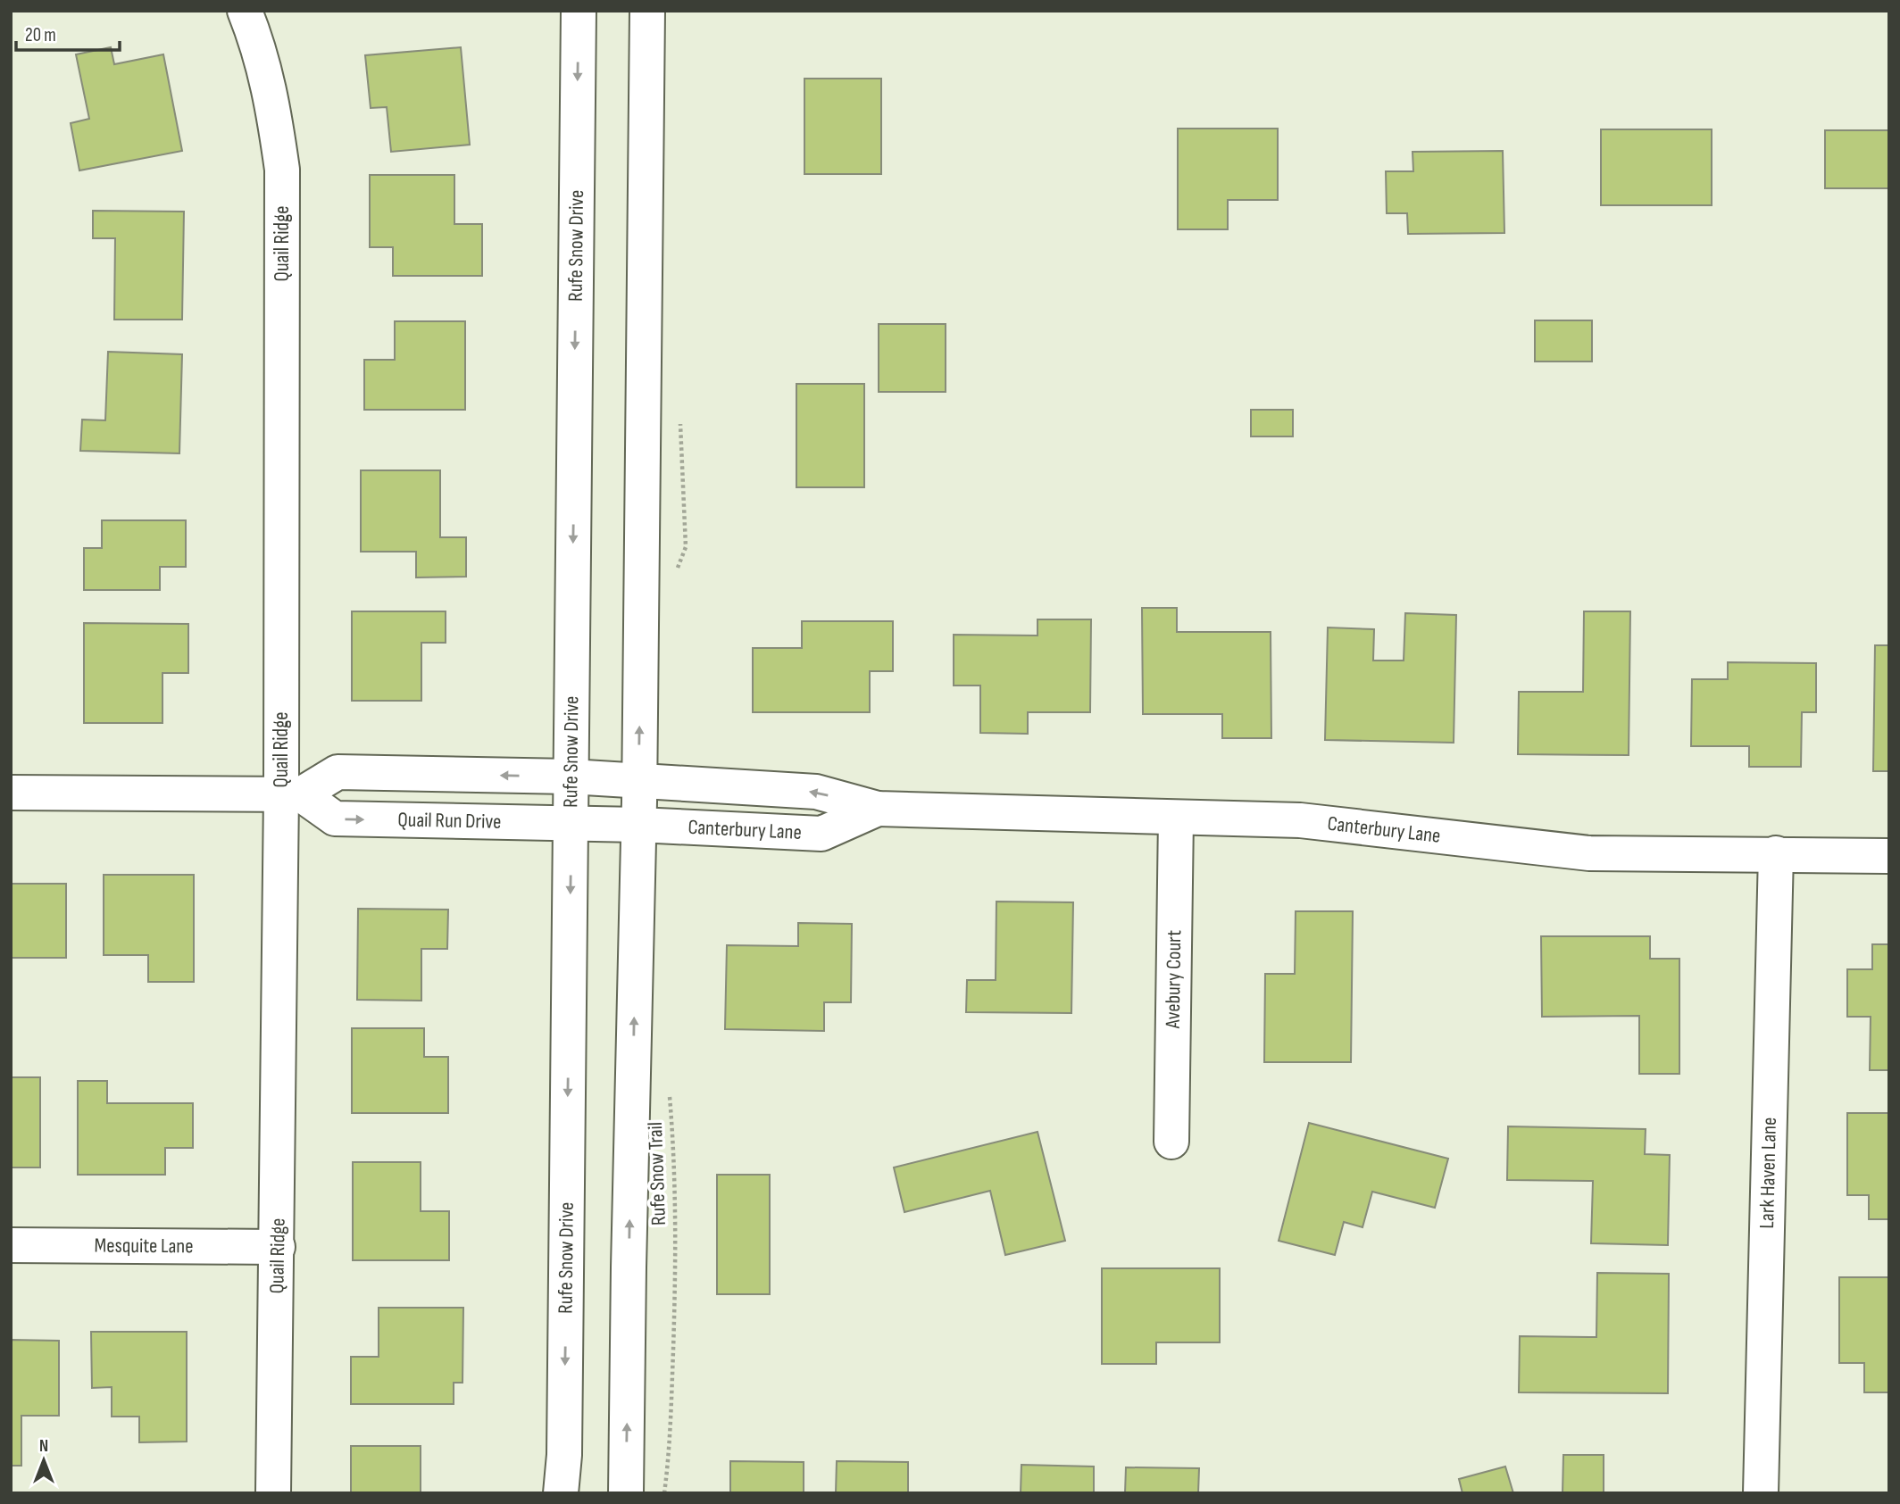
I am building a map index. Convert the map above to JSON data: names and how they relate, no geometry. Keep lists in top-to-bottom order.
{
  "streets": {
    "street": [
      "Quail Ridge",
      "Rufe Snow Drive",
      "Quail Run Drive",
      "Canterbury Lane",
      "Avebury Court",
      "Lark Haven Lane",
      "Mesquite Lane"
    ],
    "path": ["Rufe Snow Trail"]
  },
  "crossings": [
    ["Quail Ridge", "Quail Run Drive"],
    ["Quail Ridge", "Mesquite Lane"],
    ["Rufe Snow Drive", "Quail Run Drive"],
    ["Quail Run Drive", "Canterbury Lane"],
    ["Canterbury Lane", "Avebury Court"],
    ["Canterbury Lane", "Lark Haven Lane"]
  ],
  "scale_bar": "20 m",
  "north": "top"
}
